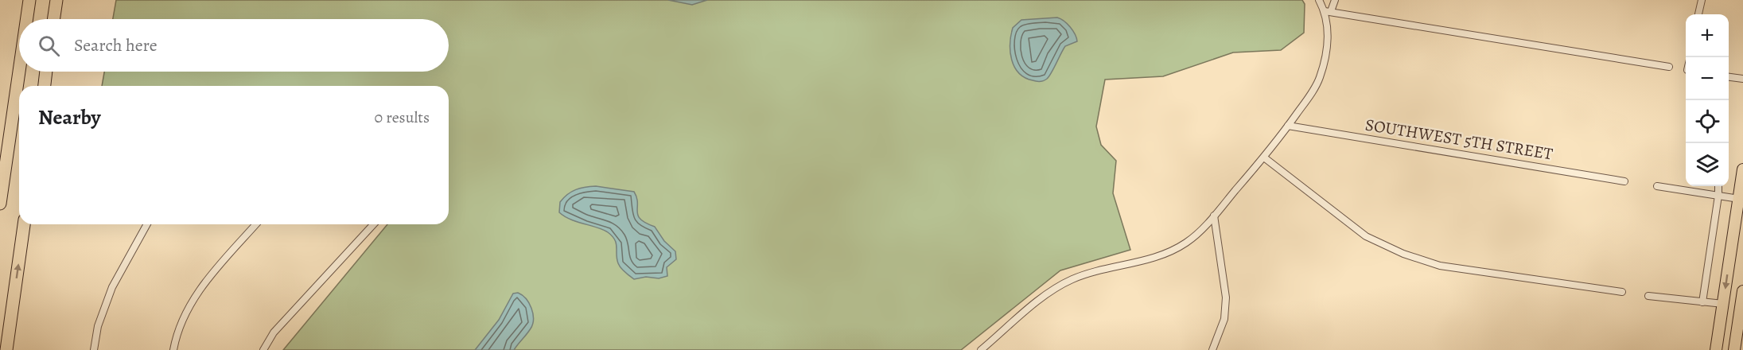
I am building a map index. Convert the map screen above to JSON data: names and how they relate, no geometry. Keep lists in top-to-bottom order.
{
  "streets": {
    "street": ["SOUTHWEST 5TH STREET"]
  },
  "page": {
    "map_buttons": ["+", "−"],
    "search": "Search here",
    "heading": ["Nearby", "0 results"]
  }
}
